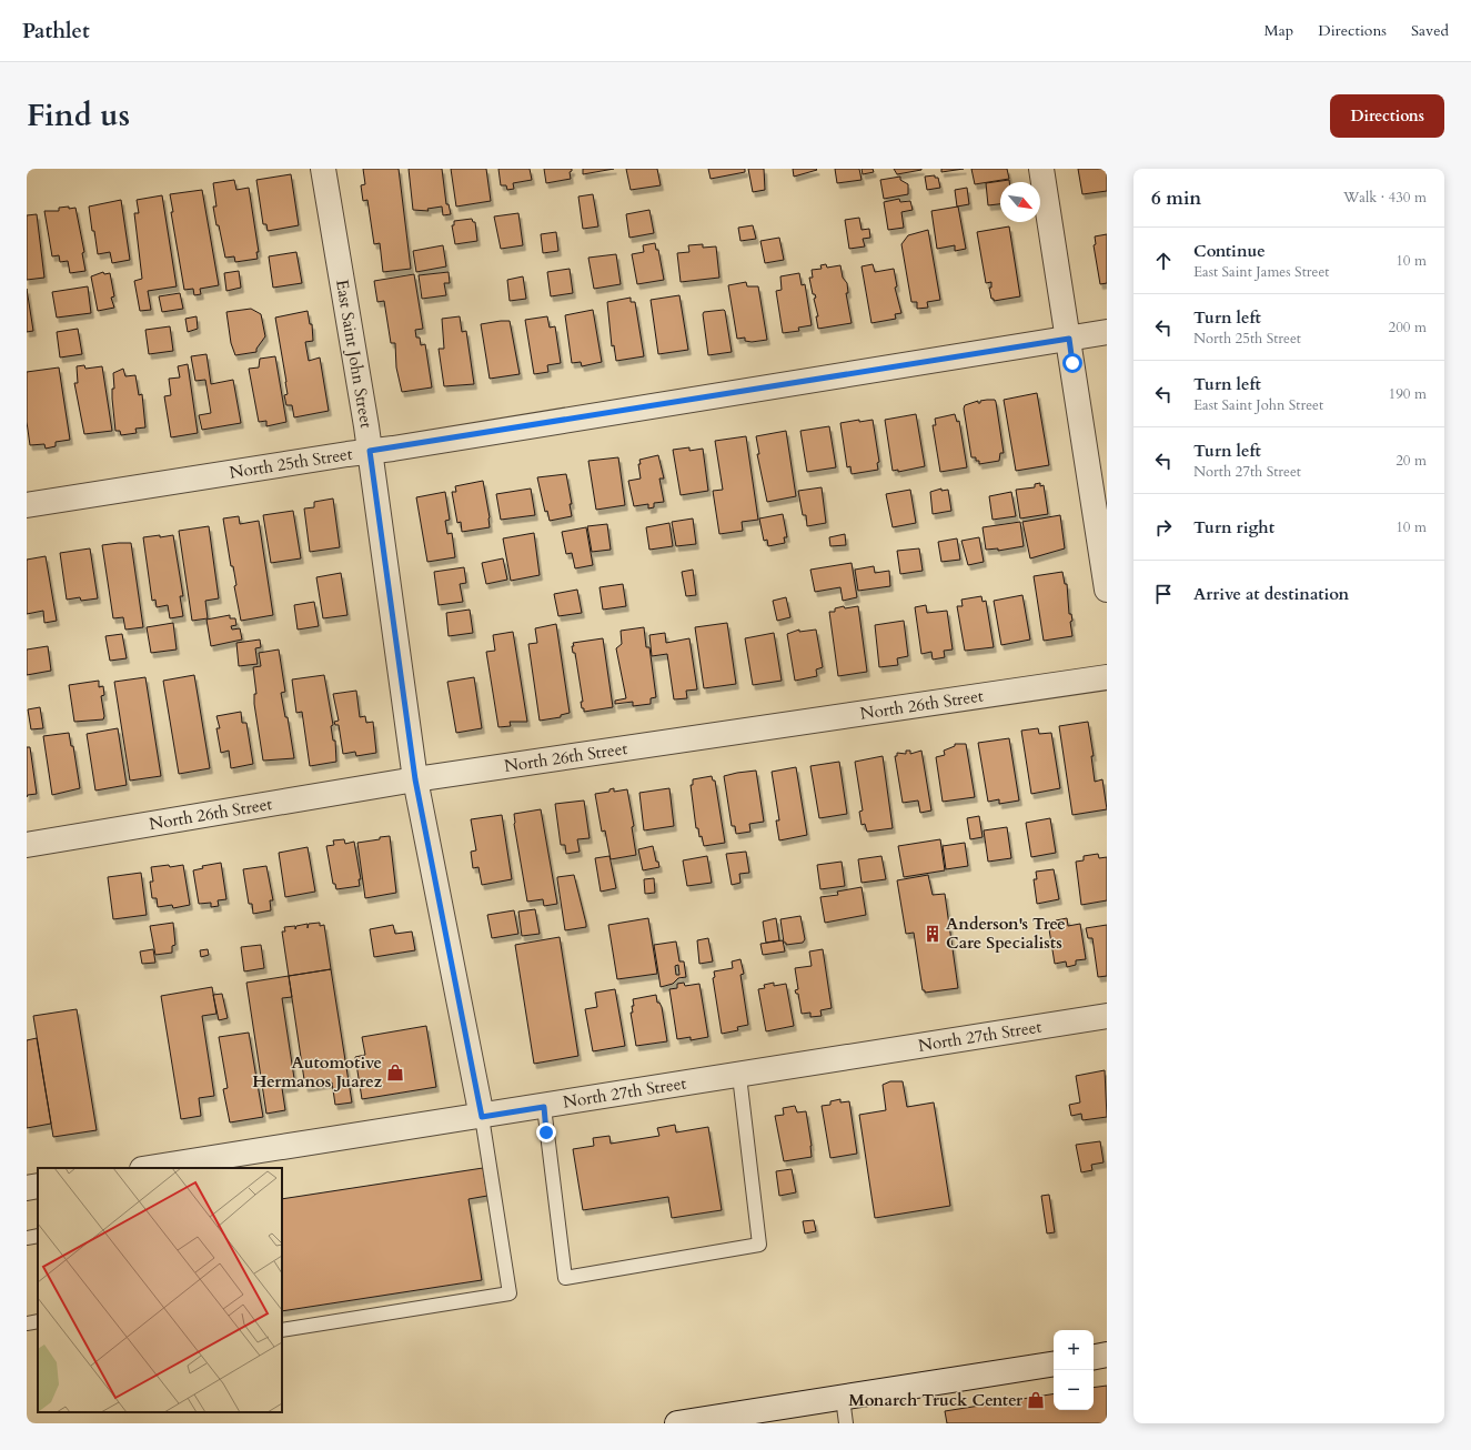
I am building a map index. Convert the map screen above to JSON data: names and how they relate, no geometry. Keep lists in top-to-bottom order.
{
  "streets": {
    "street": [
      "East Saint John Street",
      "North 25th Street",
      "North 26th Street",
      "North 27th Street"
    ]
  },
  "crossings": [
    ["East Saint John Street", "North 25th Street"],
    ["East Saint John Street", "North 26th Street"],
    ["East Saint John Street", "North 27th Street"]
  ],
  "places": {
    "building": ["Anderson's Tree Care Specialists"],
    "shop": ["Automotive Hermanos Juarez", "Monarch Truck Center"]
  },
  "north": "bottom right",
  "page": {
    "header": "Pathlet",
    "nav": ["Map", "Directions", "Saved"],
    "title": "Find us",
    "buttons": "Directions",
    "heading": ["6 min", "Walk · 430 m"],
    "list": [
      ["Continue", "East Saint James Street", "10 m"],
      ["Turn left", "North 25th Street", "200 m"],
      ["Turn left", "East Saint John Street", "190 m"],
      ["Turn left", "North 27th Street", "20 m"],
      ["Turn right", "10 m"],
      "Arrive at destination"
    ],
    "map_buttons": ["+", "−"]
  }
}
